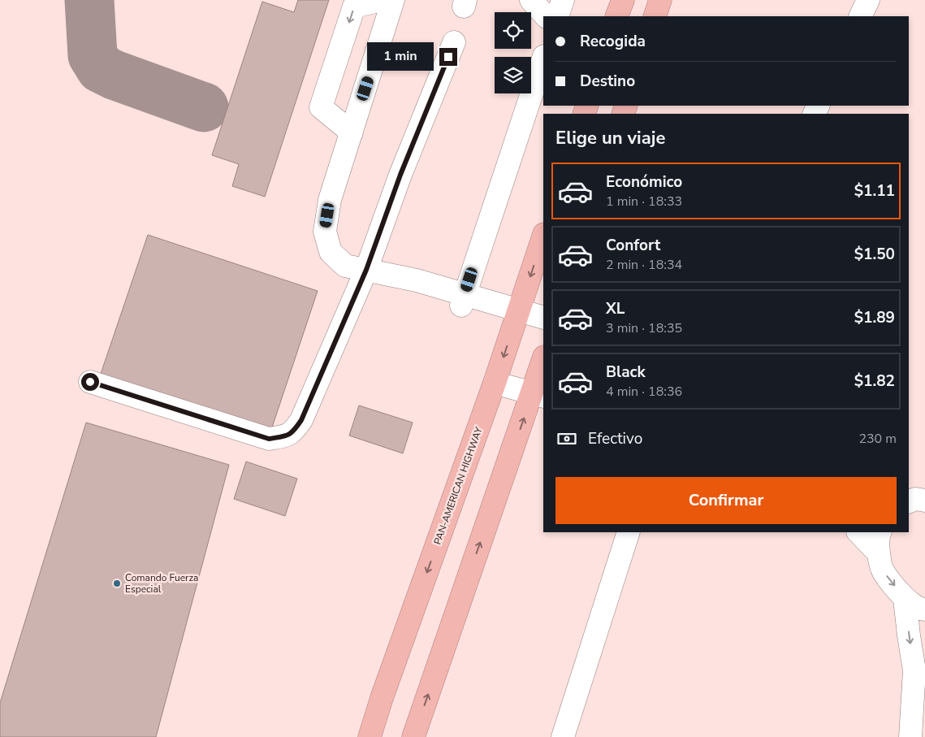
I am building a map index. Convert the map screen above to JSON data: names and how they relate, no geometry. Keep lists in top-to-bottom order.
{
  "streets": {
    "highway": ["PAN-AMERICAN HIGHWAY"]
  },
  "places": ["Comando Fuerza Especial"],
  "page": {
    "banner": ["Recogida", "Destino"],
    "bubble": "1 min",
    "heading": "Elige un viaje",
    "list": [
      {
        "name": "Económico",
        "note": "1 min · 18:33",
        "value": "$1.11"
      },
      {
        "name": "Confort",
        "note": "2 min · 18:34",
        "value": "$1.50"
      },
      {
        "name": "XL",
        "note": "3 min · 18:35",
        "value": "$1.89"
      },
      {
        "name": "Black",
        "note": "4 min · 18:36",
        "value": "$1.82"
      }
    ],
    "pay": ["Efectivo", "230 m"],
    "buttons": "Confirmar"
  }
}
